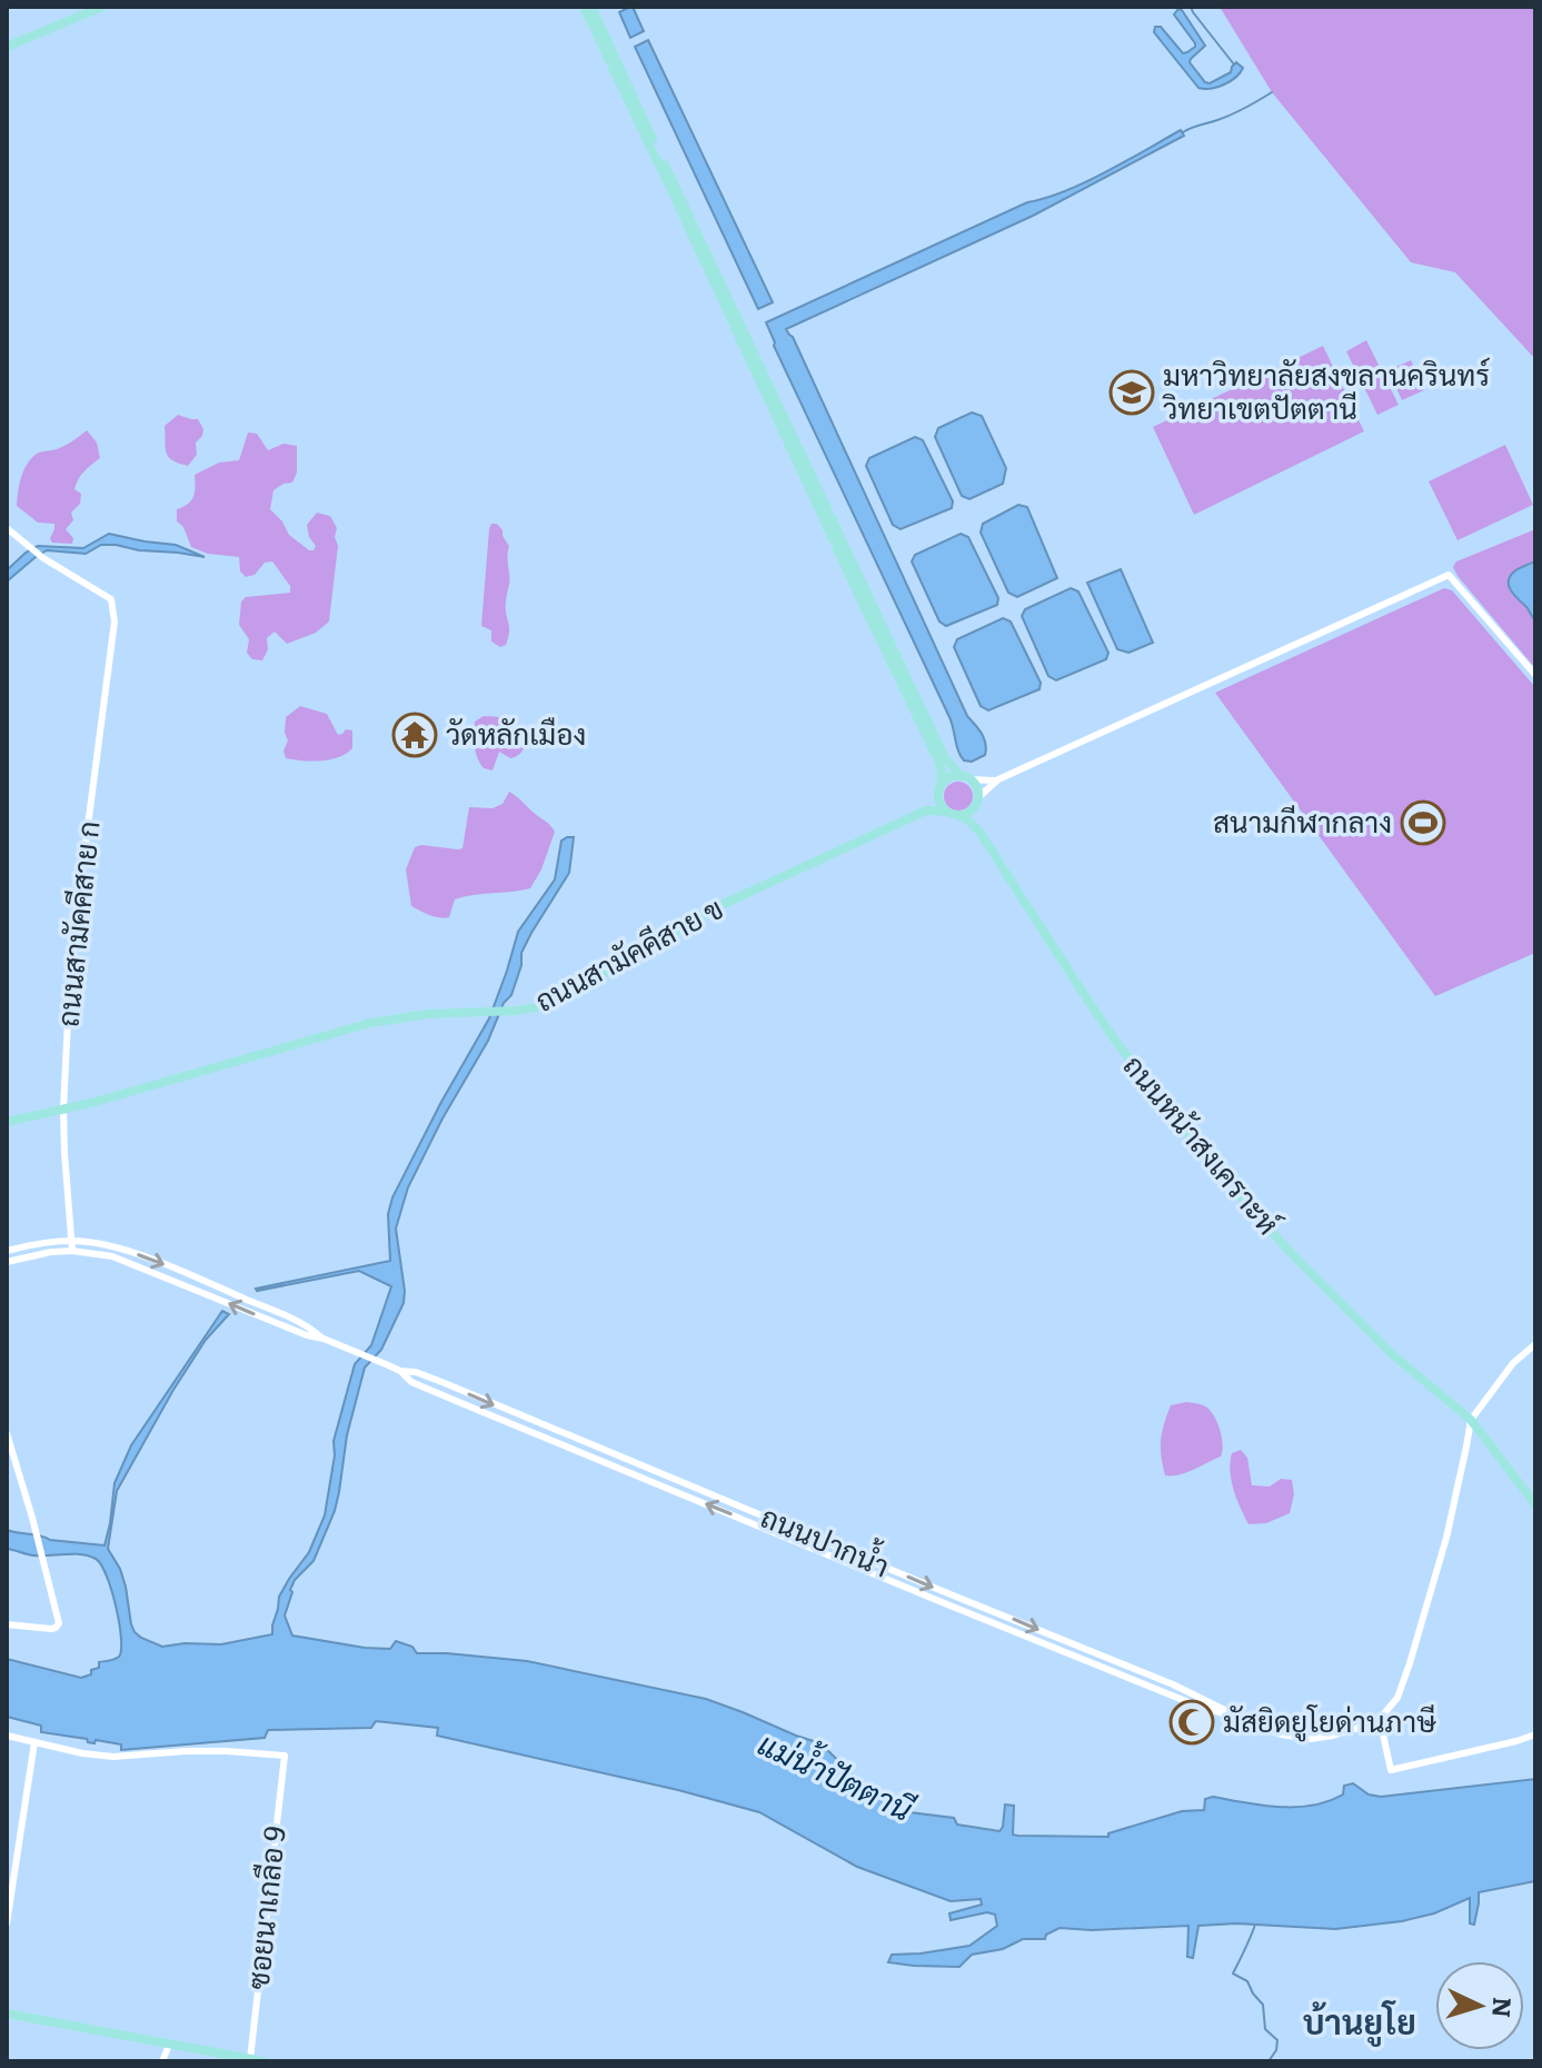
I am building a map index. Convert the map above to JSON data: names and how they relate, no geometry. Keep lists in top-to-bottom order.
{
  "streets": {
    "main road": ["ถนนสามัคคีสาย ข", "ถนนหน้าสงเคราะห์"],
    "street": ["ถนนสามัคคีสาย ก", "ถนนปากน้ำ", "ซอยนาเกลือ 9"]
  },
  "crossings": [
    ["ถนนสามัคคีสาย ก", "ถนนสามัคคีสาย ข"],
    ["ถนนสามัคคีสาย ก", "ถนนปากน้ำ"],
    ["ถนนสามัคคีสาย ข", "ถนนหน้าสงเคราะห์"]
  ],
  "districts": ["บ้านยูโย"],
  "water": ["แม่น้ำปัตตานี"],
  "places": {
    "school or university": ["มหาวิทยาลัยสงขลานครินทร์ วิทยาเขตปัตตานี"],
    "temple": ["วัดหลักเมือง"],
    "sports": ["สนามกีฬากลาง"],
    "mosque": ["มัสยิดยูโยด่านภาษี"]
  },
  "north": "right"
}
